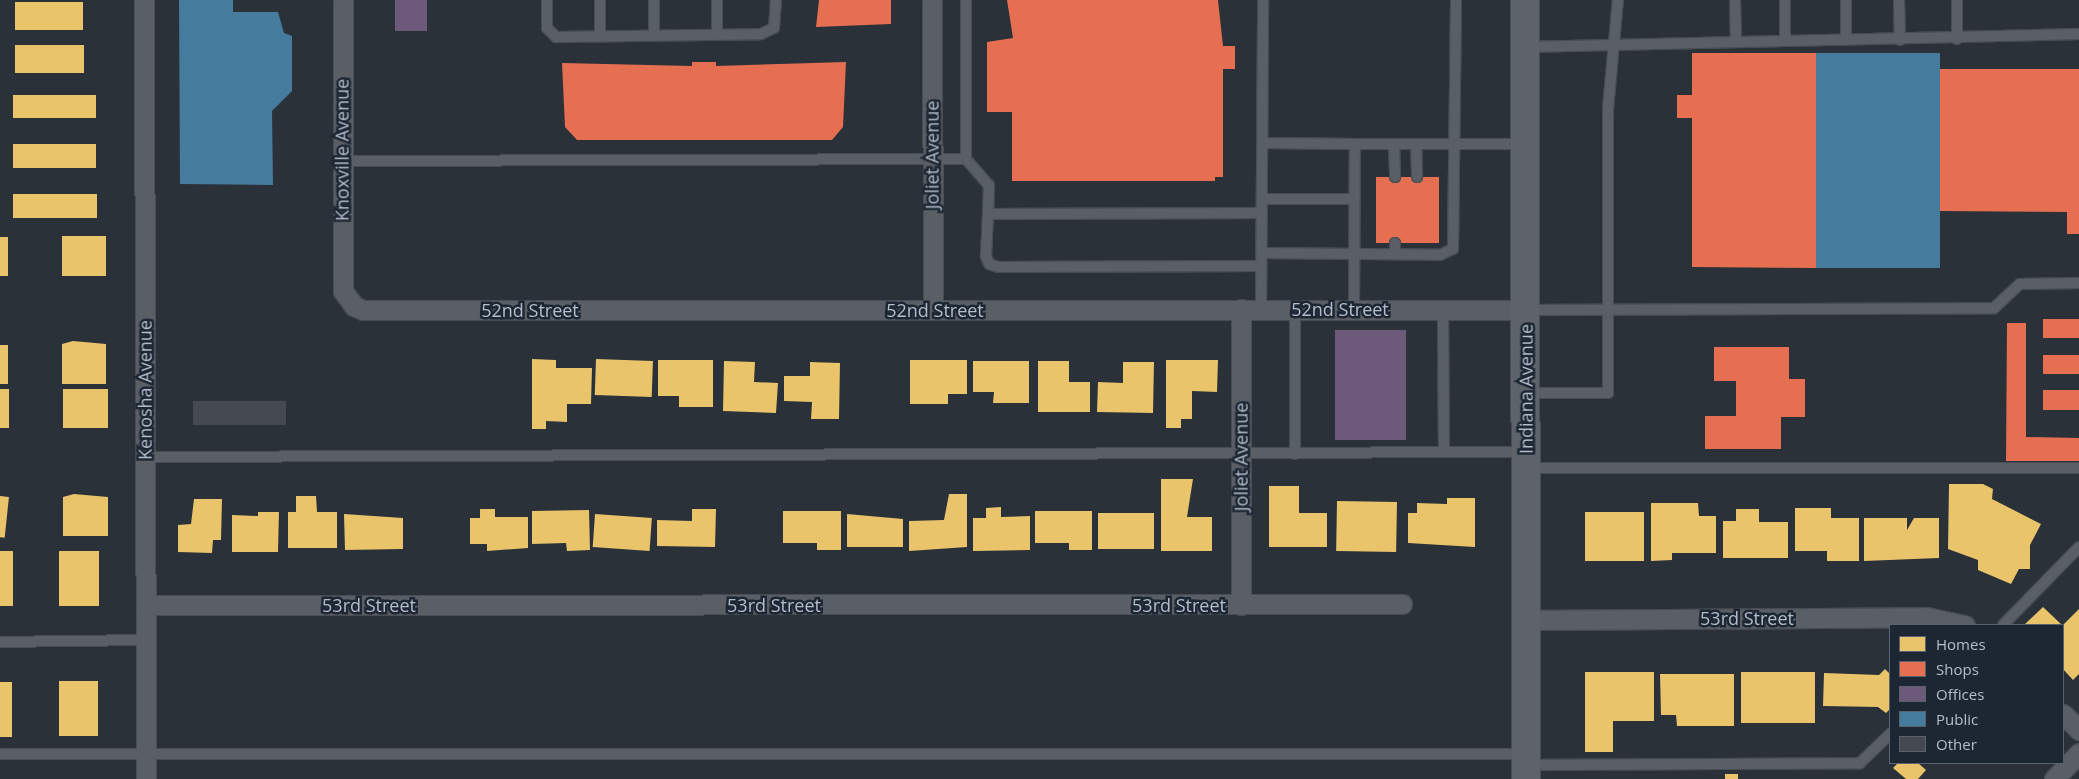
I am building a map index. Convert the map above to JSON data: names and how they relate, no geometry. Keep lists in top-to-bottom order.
{
  "streets": {
    "main road": ["Indiana Avenue"],
    "street": [
      "Knoxville Avenue",
      "Joliet Avenue",
      "52nd Street",
      "Kenosha Avenue",
      "53rd Street"
    ]
  },
  "crossings": [
    ["Knoxville Avenue", "52nd Street"],
    ["Joliet Avenue", "52nd Street"],
    ["Joliet Avenue", "53rd Street"],
    ["52nd Street", "Indiana Avenue"],
    ["Indiana Avenue", "53rd Street"],
    ["Kenosha Avenue", "53rd Street"]
  ],
  "legend": [
    "Homes",
    "Shops",
    "Offices",
    "Public",
    "Other"
  ]
}
